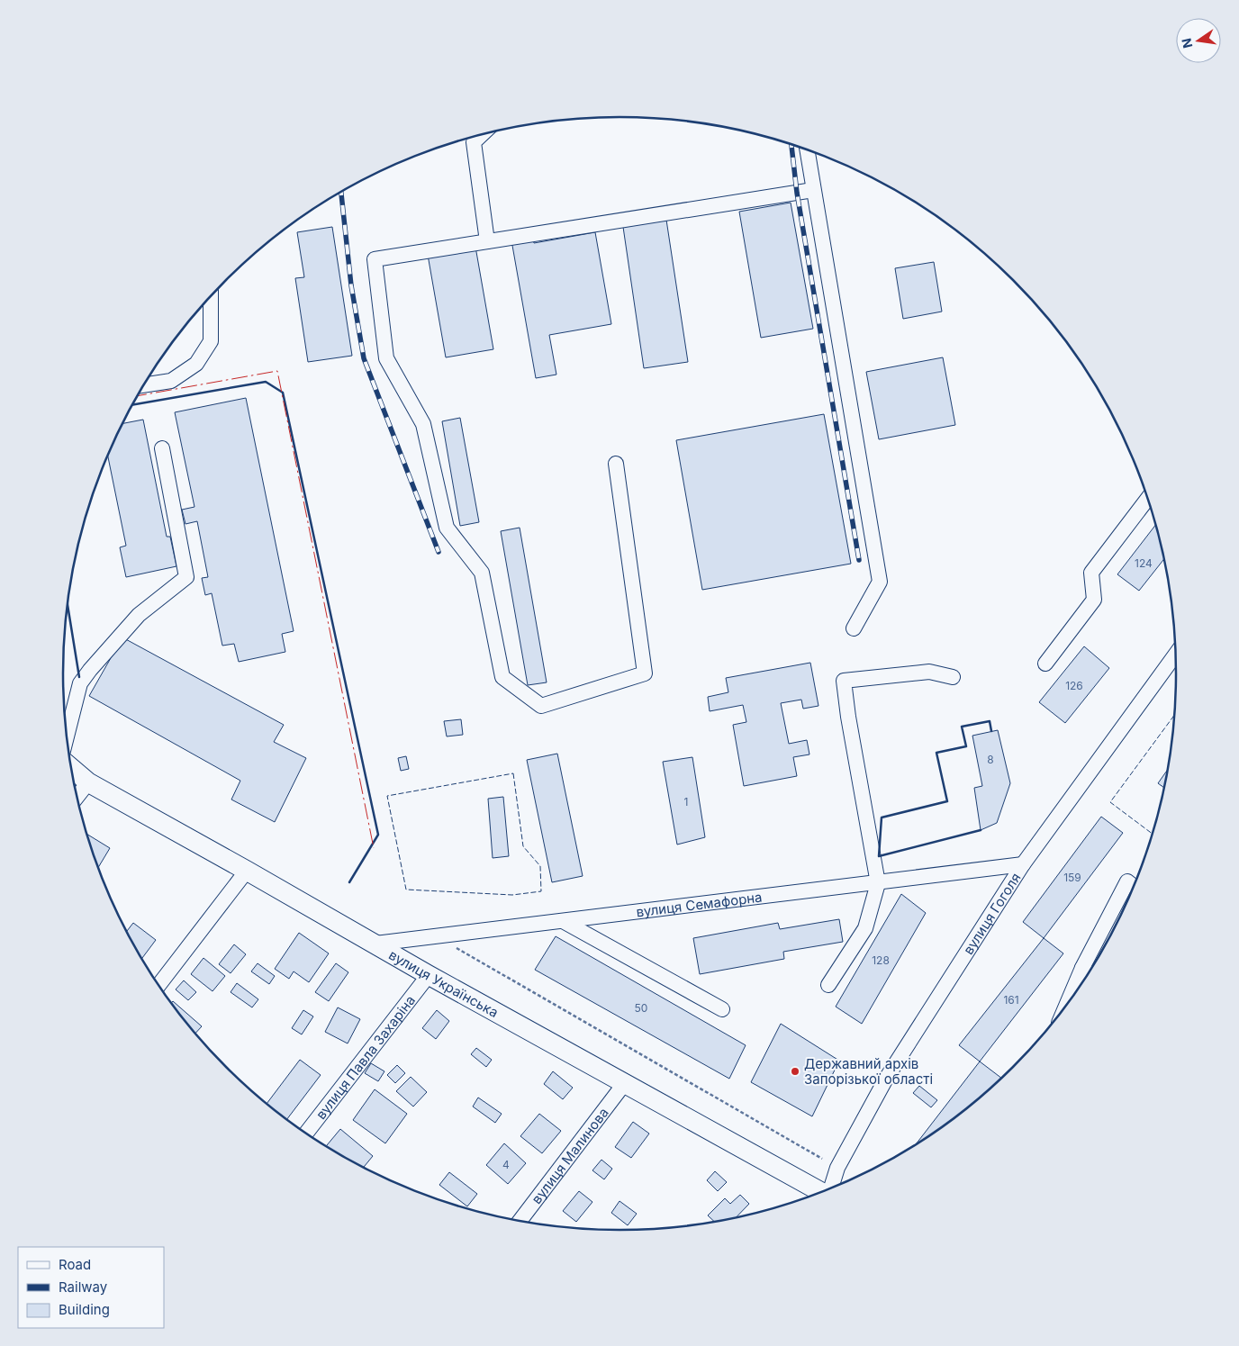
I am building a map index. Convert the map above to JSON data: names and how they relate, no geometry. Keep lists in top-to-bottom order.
{
  "streets": {
    "main road": ["вулиця Українська"],
    "street": [
      "вулиця Семафорна",
      "вулиця Гоголя",
      "вулиця Павла Захаріна",
      "вулиця Малинова"
    ]
  },
  "crossings": [
    ["вулиця Семафорна", "вулиця Гоголя"],
    ["вулиця Семафорна", "вулиця Українська"],
    ["вулиця Українська", "вулиця Павла Захаріна"],
    ["вулиця Українська", "вулиця Малинова"]
  ],
  "places": ["Державний архів Запорізької області"],
  "house_numbers": [
    "124",
    "126",
    "8",
    "1",
    "159",
    "128",
    "161",
    "50",
    "4"
  ],
  "legend": ["Road", "Railway", "Building"],
  "north": "left"
}
